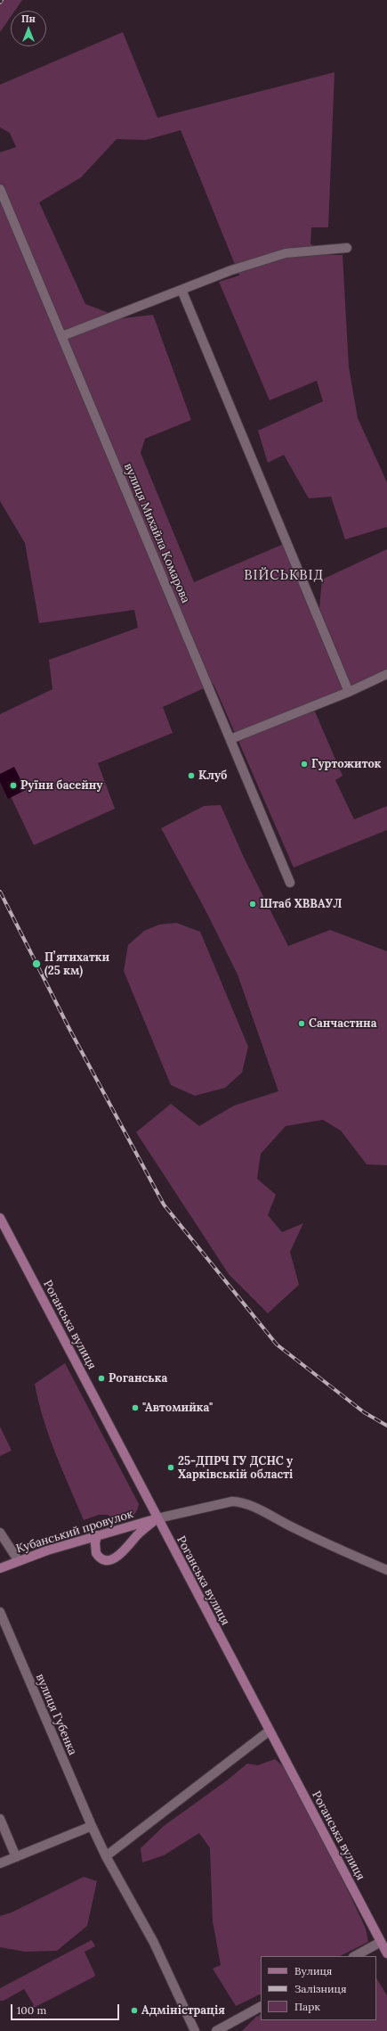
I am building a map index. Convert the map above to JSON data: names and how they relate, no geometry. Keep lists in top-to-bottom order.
{
  "streets": {
    "main road": ["Роганська вулиця", "Кубанський провулок"],
    "street": ["вулиця Михайла Комарова", "вулиця Губенка"]
  },
  "crossings": [
    ["Роганська вулиця", "Кубанський провулок"]
  ],
  "districts": ["ВІЙСЬКВІД"],
  "places": [
    "Гуртожиток",
    "Клуб",
    "Руїни басейну",
    "Штаб ХВВАУЛ",
    "Пʼятихатки (25 км)",
    "Санчастина",
    "Роганська",
    "\"Автомийка\"",
    "25-ДПРЧ ГУ ДСНС у Харківській області",
    "Адміністрація"
  ],
  "legend": ["Вулиця", "Залізниця", "Парк"],
  "scale_bar": "100 m",
  "north": "top"
}
